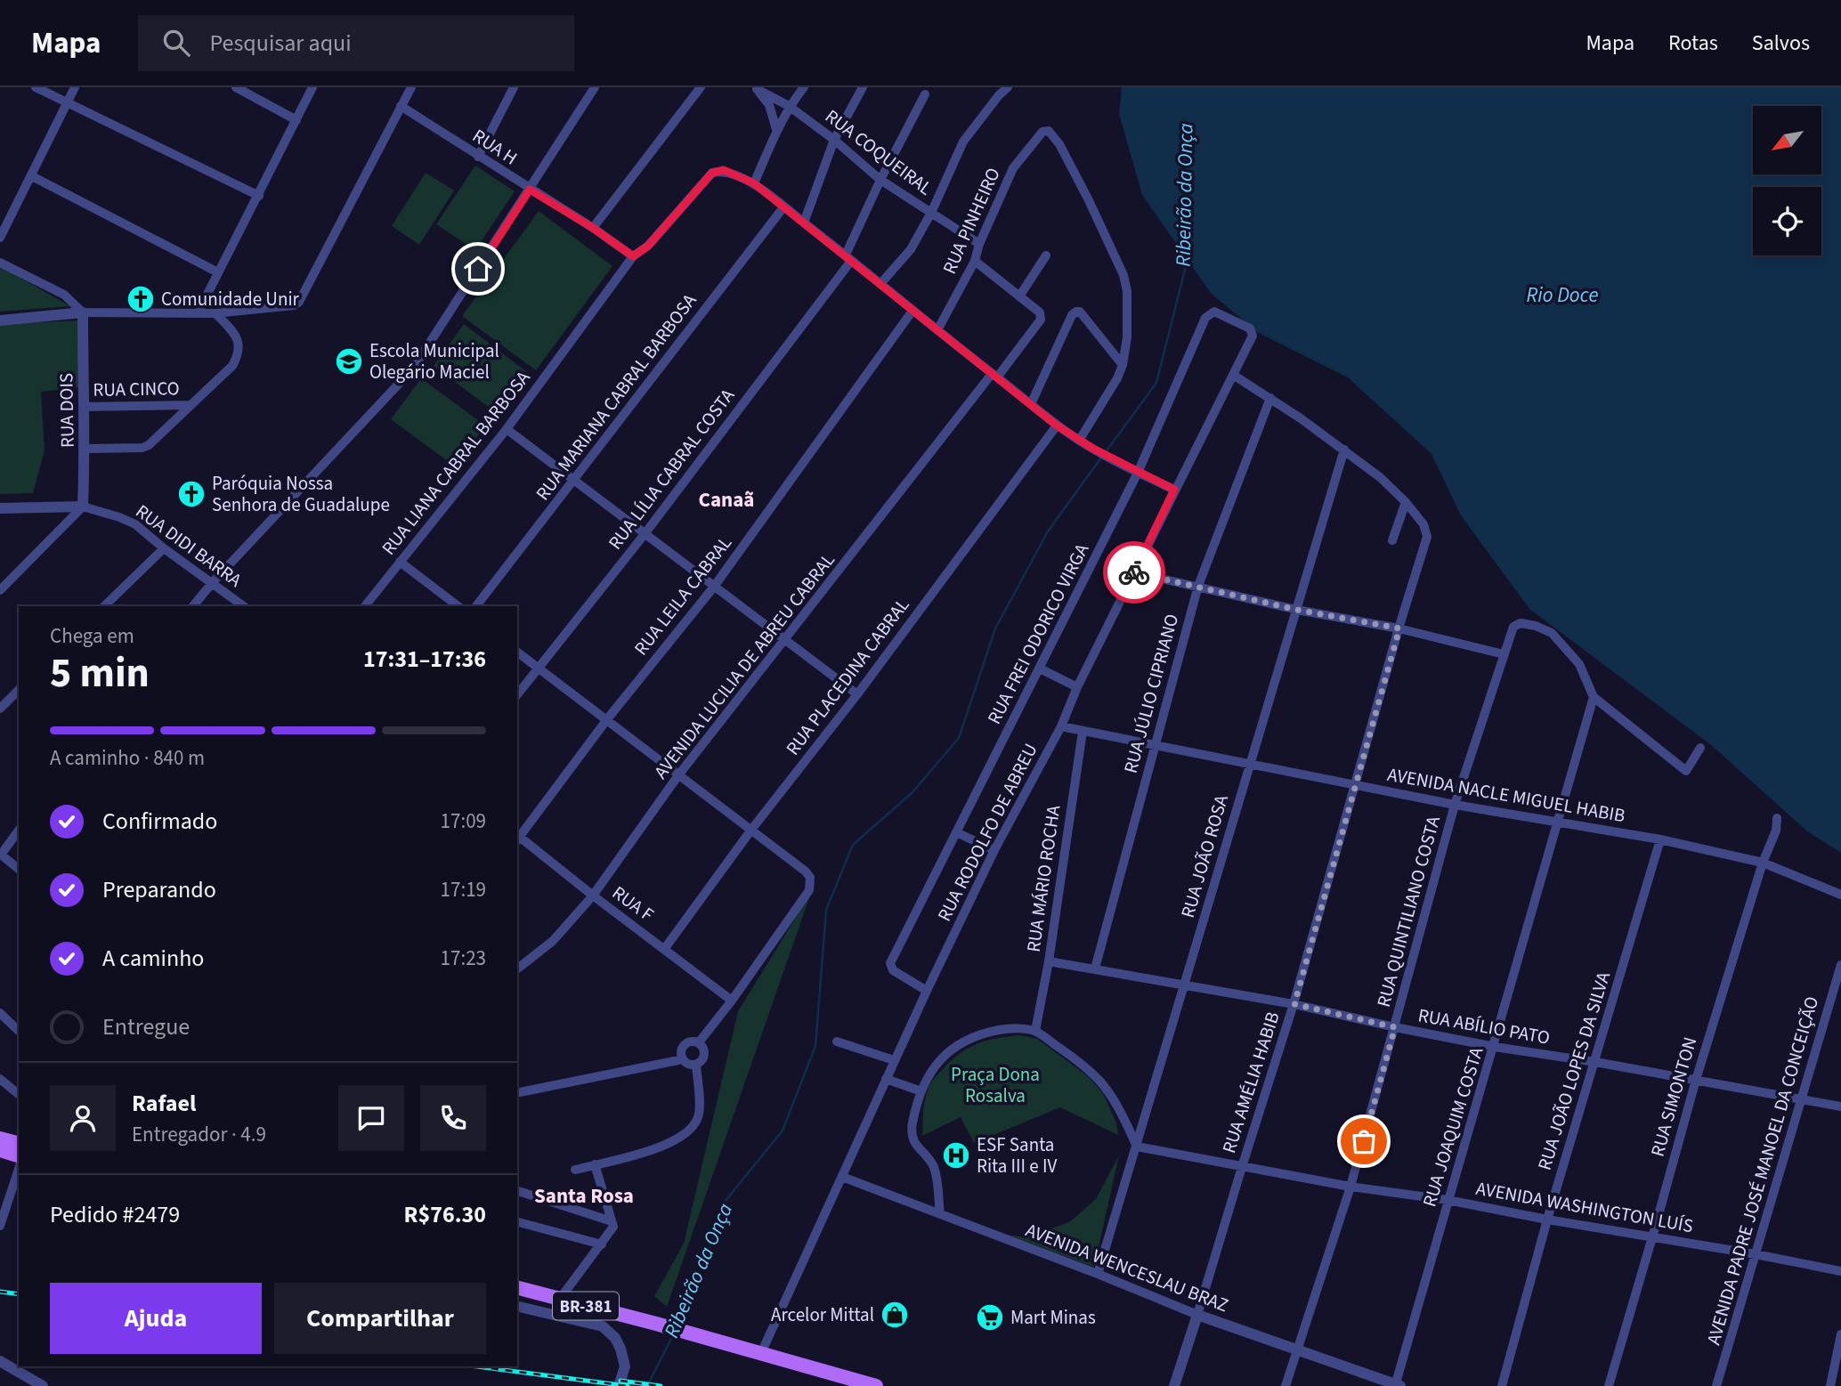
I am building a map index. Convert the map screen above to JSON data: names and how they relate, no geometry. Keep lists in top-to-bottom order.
{
  "streets": {
    "main road": ["BR-381"],
    "street": [
      "RUA H",
      "RUA COQUEIRAL",
      "RUA PINHEIRO",
      "RUA CINCO",
      "RUA MARIANA CABRAL BARBOSA",
      "RUA DOIS",
      "RUA LIANA CABRAL BARBOSA",
      "RUA LÍLIA CABRAL COSTA",
      "RUA DIDI BARRA",
      "RUA LEILA CABRAL",
      "RUA FREI ODORICO VIRGA",
      "AVENIDA LUCILIA DE ABREU CABRAL",
      "RUA PLACEDINA CABRAL",
      "RUA JÚLIO CIPRIANO",
      "AVENIDA NACLE MIGUEL HABIB",
      "RUA RODOLFO DE ABREU",
      "RUA JOÃO ROSA",
      "RUA MÁRIO ROCHA",
      "RUA F",
      "RUA QUINTILIANO COSTA",
      "RUA ABÍLIO PATO",
      "RUA JOÃO LOPES DA SILVA",
      "RUA AMÉLIA HABIB",
      "RUA SIMONTON",
      "RUA JOAQUIM COSTA",
      "AVENIDA PADRE JOSÉ MANOEL DA CONCEIÇÃO",
      "AVENIDA WASHINGTON LUÍS",
      "AVENIDA WENCESLAU BRAZ"
    ]
  },
  "crossings": [
    ["RUA H", "RUA LIANA CABRAL BARBOSA"],
    ["RUA COQUEIRAL", "RUA PINHEIRO"],
    ["RUA COQUEIRAL", "RUA LÍLIA CABRAL COSTA"],
    ["RUA PINHEIRO", "RUA LIANA CABRAL BARBOSA"],
    ["RUA CINCO", "RUA DOIS"],
    ["RUA MARIANA CABRAL BARBOSA", "RUA LIANA CABRAL BARBOSA"],
    ["RUA DOIS", "RUA DIDI BARRA"],
    ["RUA LIANA CABRAL BARBOSA", "RUA LÍLIA CABRAL COSTA"],
    ["RUA LIANA CABRAL BARBOSA", "RUA LEILA CABRAL"],
    ["RUA LIANA CABRAL BARBOSA", "RUA FREI ODORICO VIRGA"],
    ["RUA LIANA CABRAL BARBOSA", "AVENIDA LUCILIA DE ABREU CABRAL"],
    ["RUA LIANA CABRAL BARBOSA", "RUA PLACEDINA CABRAL"],
    ["RUA LIANA CABRAL BARBOSA", "RUA RODOLFO DE ABREU"],
    ["RUA LEILA CABRAL", "RUA F"],
    ["RUA FREI ODORICO VIRGA", "RUA RODOLFO DE ABREU"],
    ["AVENIDA LUCILIA DE ABREU CABRAL", "RUA F"],
    ["RUA PLACEDINA CABRAL", "RUA F"],
    ["RUA JÚLIO CIPRIANO", "AVENIDA NACLE MIGUEL HABIB"],
    ["RUA JÚLIO CIPRIANO", "RUA ABÍLIO PATO"],
    ["AVENIDA NACLE MIGUEL HABIB", "RUA RODOLFO DE ABREU"],
    ["AVENIDA NACLE MIGUEL HABIB", "RUA JOÃO ROSA"],
    ["AVENIDA NACLE MIGUEL HABIB", "RUA MÁRIO ROCHA"],
    ["AVENIDA NACLE MIGUEL HABIB", "RUA QUINTILIANO COSTA"],
    ["AVENIDA NACLE MIGUEL HABIB", "RUA JOÃO LOPES DA SILVA"],
    ["AVENIDA NACLE MIGUEL HABIB", "RUA AMÉLIA HABIB"],
    ["AVENIDA NACLE MIGUEL HABIB", "RUA SIMONTON"],
    ["AVENIDA NACLE MIGUEL HABIB", "RUA JOAQUIM COSTA"],
    ["RUA RODOLFO DE ABREU", "AVENIDA WENCESLAU BRAZ"],
    ["RUA RODOLFO DE ABREU", "BR-381"],
    ["RUA JOÃO ROSA", "RUA ABÍLIO PATO"],
    ["RUA JOÃO ROSA", "AVENIDA WASHINGTON LUÍS"],
    ["RUA JOÃO ROSA", "AVENIDA WENCESLAU BRAZ"],
    ["RUA MÁRIO ROCHA", "RUA ABÍLIO PATO"],
    ["RUA QUINTILIANO COSTA", "RUA ABÍLIO PATO"],
    ["RUA QUINTILIANO COSTA", "RUA JOAQUIM COSTA"],
    ["RUA QUINTILIANO COSTA", "AVENIDA WASHINGTON LUÍS"],
    ["RUA QUINTILIANO COSTA", "AVENIDA WENCESLAU BRAZ"],
    ["RUA ABÍLIO PATO", "RUA JOÃO LOPES DA SILVA"],
    ["RUA ABÍLIO PATO", "RUA AMÉLIA HABIB"],
    ["RUA ABÍLIO PATO", "RUA SIMONTON"],
    ["RUA ABÍLIO PATO", "RUA JOAQUIM COSTA"],
    ["RUA ABÍLIO PATO", "AVENIDA PADRE JOSÉ MANOEL DA CONCEIÇÃO"],
    ["RUA JOÃO LOPES DA SILVA", "AVENIDA WASHINGTON LUÍS"],
    ["RUA AMÉLIA HABIB", "AVENIDA WASHINGTON LUÍS"],
    ["RUA AMÉLIA HABIB", "AVENIDA WENCESLAU BRAZ"],
    ["RUA SIMONTON", "AVENIDA WASHINGTON LUÍS"],
    ["RUA JOAQUIM COSTA", "AVENIDA WASHINGTON LUÍS"],
    ["RUA JOAQUIM COSTA", "AVENIDA WENCESLAU BRAZ"],
    ["AVENIDA PADRE JOSÉ MANOEL DA CONCEIÇÃO", "AVENIDA WASHINGTON LUÍS"]
  ],
  "districts": ["Canaã", "Santa Rosa"],
  "water": ["Ribeirão da Onça", "Rio Doce"],
  "parks": ["Praça Dona Rosalva"],
  "places": {
    "church": ["Comunidade Unir", "Paróquia Nossa Senhora de Guadalupe"],
    "school or university": ["Escola Municipal Olegário Maciel"],
    "hospital": ["ESF Santa Rita III e IV"],
    "shop": ["Arcelor Mittal"],
    "supermarket": ["Mart Minas"]
  },
  "north": "bottom left",
  "page": {
    "header": "Mapa",
    "search": "Pesquisar aqui",
    "nav": ["Mapa", "Rotas", "Salvos"],
    "heading": ["5 min", "Chega em", "17:31–17:36"],
    "panel": [
      "Rafael",
      "Entregador · 4.9",
      "Pedido #2479",
      "R$76.30"
    ],
    "bar": "A caminho · 840 m",
    "list": [
      ["Confirmado", "17:09"],
      ["Preparando", "17:19"],
      ["A caminho", "17:23"],
      "Entregue"
    ],
    "buttons": ["Ajuda", "Compartilhar"]
  }
}
